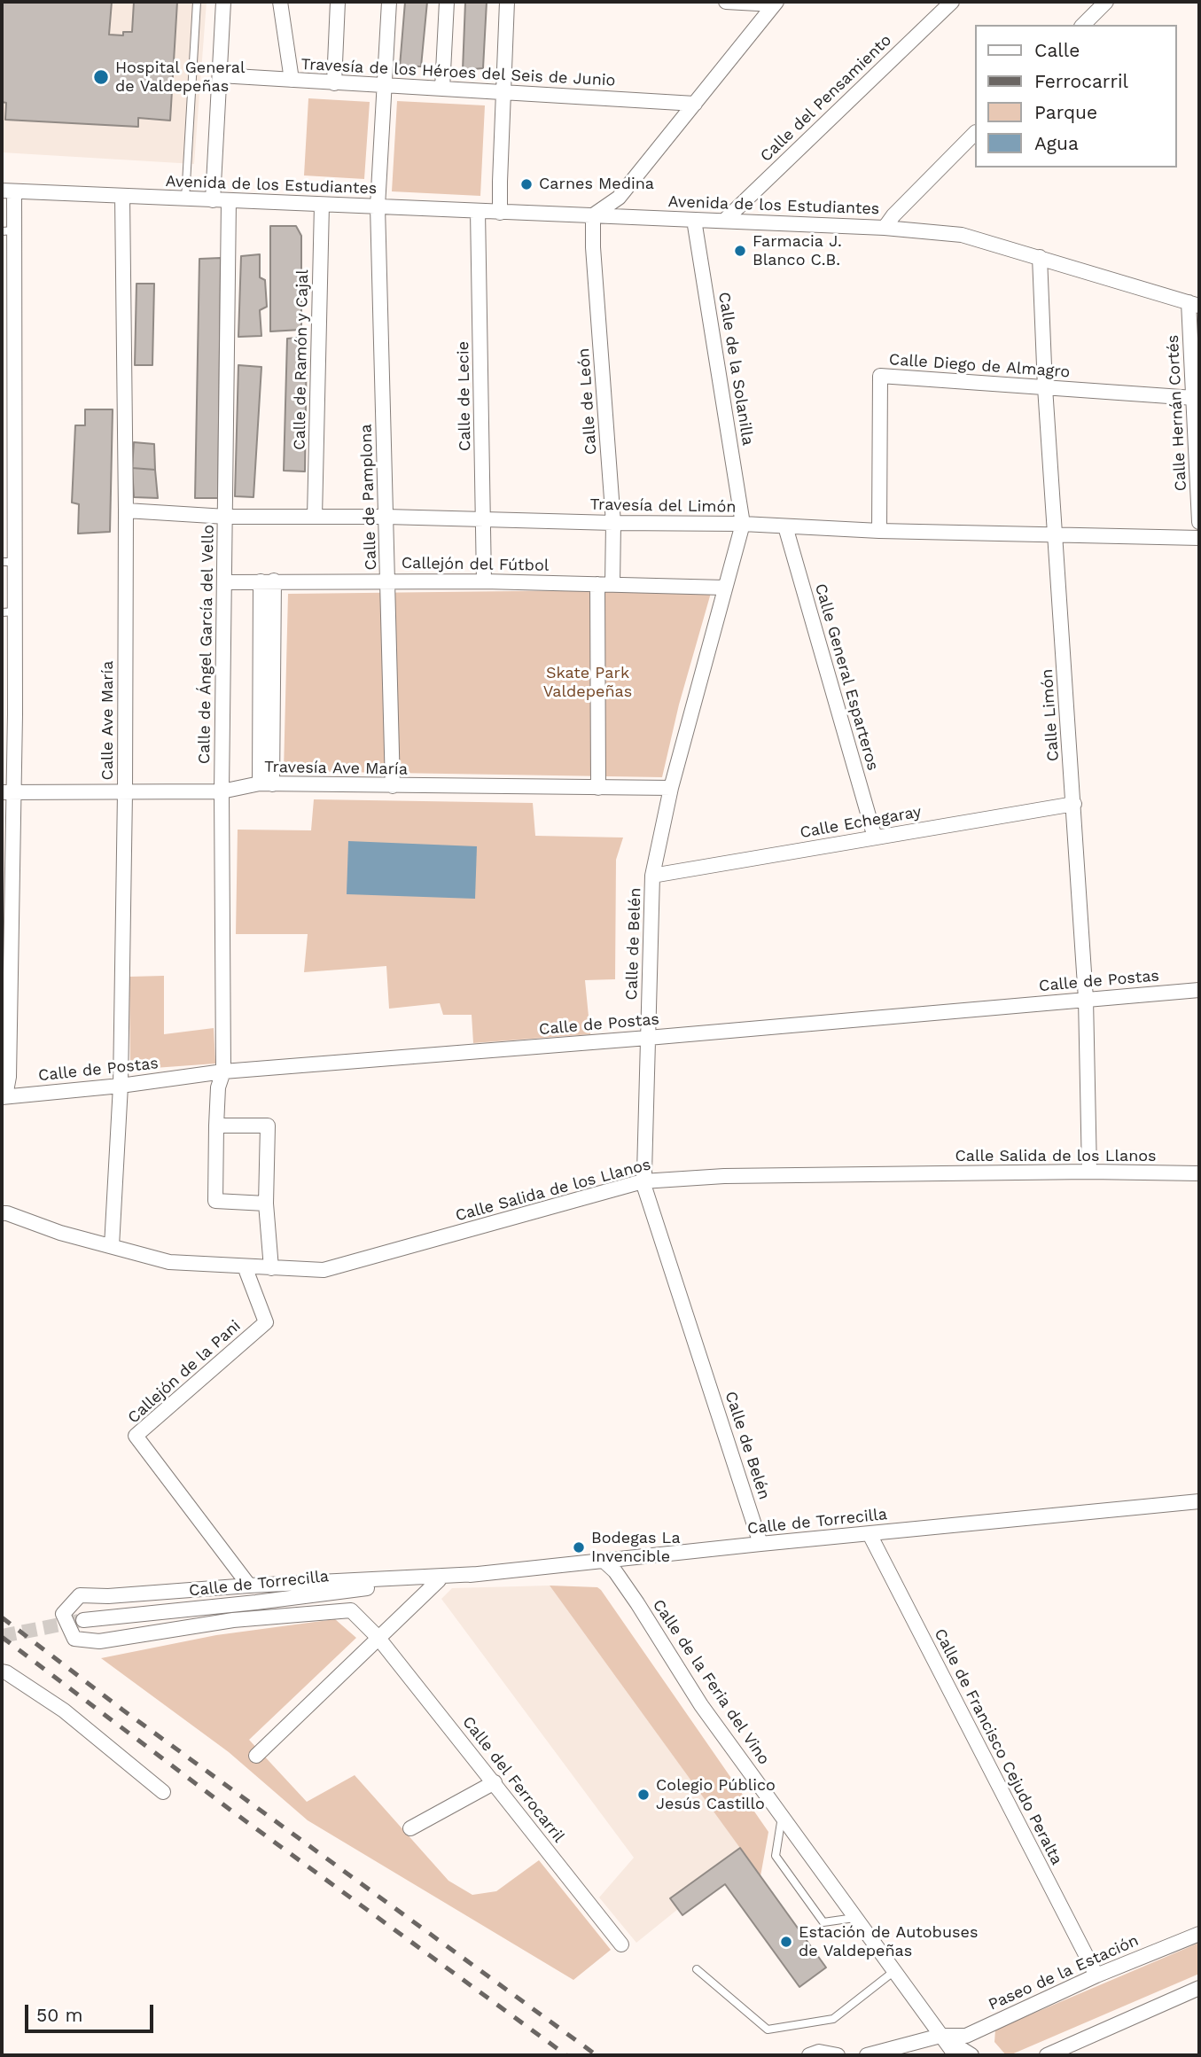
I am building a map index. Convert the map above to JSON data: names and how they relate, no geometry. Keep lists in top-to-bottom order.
{
  "streets": {
    "street": [
      "Travesía de los Héroes del Seis de Junio",
      "Calle del Pensamiento",
      "Avenida de los Estudiantes",
      "Calle de Ramón y Cajal",
      "Calle Diego de Almagro",
      "Calle de la Solanilla",
      "Calle de Lecie",
      "Calle de León",
      "Calle Hernán Cortés",
      "Calle de Pamplona",
      "Travesía del Limón",
      "Callejón del Fútbol",
      "Calle de Ángel García del Vello",
      "Calle General Esparteros",
      "Calle Limón",
      "Calle Ave María",
      "Travesía Ave María",
      "Calle Echegaray",
      "Calle de Belén",
      "Calle de Postas",
      "Calle Salida de los Llanos",
      "Callejón de la Pani",
      "Calle de Torrecilla",
      "Calle de la Feria del Vino",
      "Calle de Francisco Cejudo Peralta",
      "Calle del Ferrocarril",
      "Paseo de la Estación"
    ]
  },
  "crossings": [
    ["Travesía de los Héroes del Seis de Junio", "Calle de Pamplona"],
    ["Calle del Pensamiento", "Avenida de los Estudiantes"],
    ["Avenida de los Estudiantes", "Calle de Ramón y Cajal"],
    ["Avenida de los Estudiantes", "Calle de la Solanilla"],
    ["Avenida de los Estudiantes", "Calle de Lecie"],
    ["Avenida de los Estudiantes", "Calle de León"],
    ["Avenida de los Estudiantes", "Calle Hernán Cortés"],
    ["Avenida de los Estudiantes", "Calle de Pamplona"],
    ["Avenida de los Estudiantes", "Calle de Ángel García del Vello"],
    ["Avenida de los Estudiantes", "Calle Limón"],
    ["Avenida de los Estudiantes", "Calle Ave María"],
    ["Calle de Ramón y Cajal", "Travesía del Limón"],
    ["Calle Diego de Almagro", "Calle Hernán Cortés"],
    ["Calle Diego de Almagro", "Travesía del Limón"],
    ["Calle Diego de Almagro", "Calle Limón"],
    ["Calle de la Solanilla", "Travesía del Limón"],
    ["Calle de la Solanilla", "Calle de Belén"],
    ["Calle de Lecie", "Travesía del Limón"],
    ["Calle de Lecie", "Callejón del Fútbol"],
    ["Calle de León", "Travesía del Limón"],
    ["Calle de León", "Callejón del Fútbol"],
    ["Calle de Pamplona", "Travesía del Limón"],
    ["Calle de Pamplona", "Callejón del Fútbol"],
    ["Calle de Pamplona", "Travesía Ave María"],
    ["Travesía del Limón", "Calle de Ángel García del Vello"],
    ["Travesía del Limón", "Calle General Esparteros"],
    ["Travesía del Limón", "Calle Limón"],
    ["Travesía del Limón", "Calle Ave María"],
    ["Travesía del Limón", "Calle de Belén"],
    ["Callejón del Fútbol", "Calle de Ángel García del Vello"],
    ["Callejón del Fútbol", "Calle de Belén"],
    ["Calle de Ángel García del Vello", "Travesía Ave María"],
    ["Calle de Ángel García del Vello", "Calle de Postas"],
    ["Calle General Esparteros", "Calle Echegaray"],
    ["Calle Limón", "Calle Echegaray"],
    ["Calle Limón", "Calle de Postas"],
    ["Calle Limón", "Calle Salida de los Llanos"],
    ["Calle Ave María", "Travesía Ave María"],
    ["Calle Ave María", "Calle de Postas"],
    ["Calle Ave María", "Calle Salida de los Llanos"],
    ["Travesía Ave María", "Calle de Belén"],
    ["Calle Echegaray", "Calle de Belén"],
    ["Calle de Belén", "Calle de Postas"],
    ["Calle de Belén", "Calle Salida de los Llanos"],
    ["Calle de Belén", "Calle de Torrecilla"],
    ["Calle Salida de los Llanos", "Callejón de la Pani"],
    ["Callejón de la Pani", "Calle del Ferrocarril"],
    ["Calle de Torrecilla", "Calle de la Feria del Vino"],
    ["Calle de Torrecilla", "Calle de Francisco Cejudo Peralta"],
    ["Calle de la Feria del Vino", "Paseo de la Estación"],
    ["Calle de Francisco Cejudo Peralta", "Paseo de la Estación"]
  ],
  "parks": ["Skate Park Valdepeñas"],
  "places": [
    "Hospital General de Valdepeñas",
    "Carnes Medina",
    "Farmacia J. Blanco C.B.",
    "Bodegas La Invencible",
    "Colegio Público Jesús Castillo",
    "Estación de Autobuses de Valdepeñas"
  ],
  "legend": [
    "Calle",
    "Ferrocarril",
    "Parque",
    "Agua"
  ],
  "scale_bar": "50 m"
}
